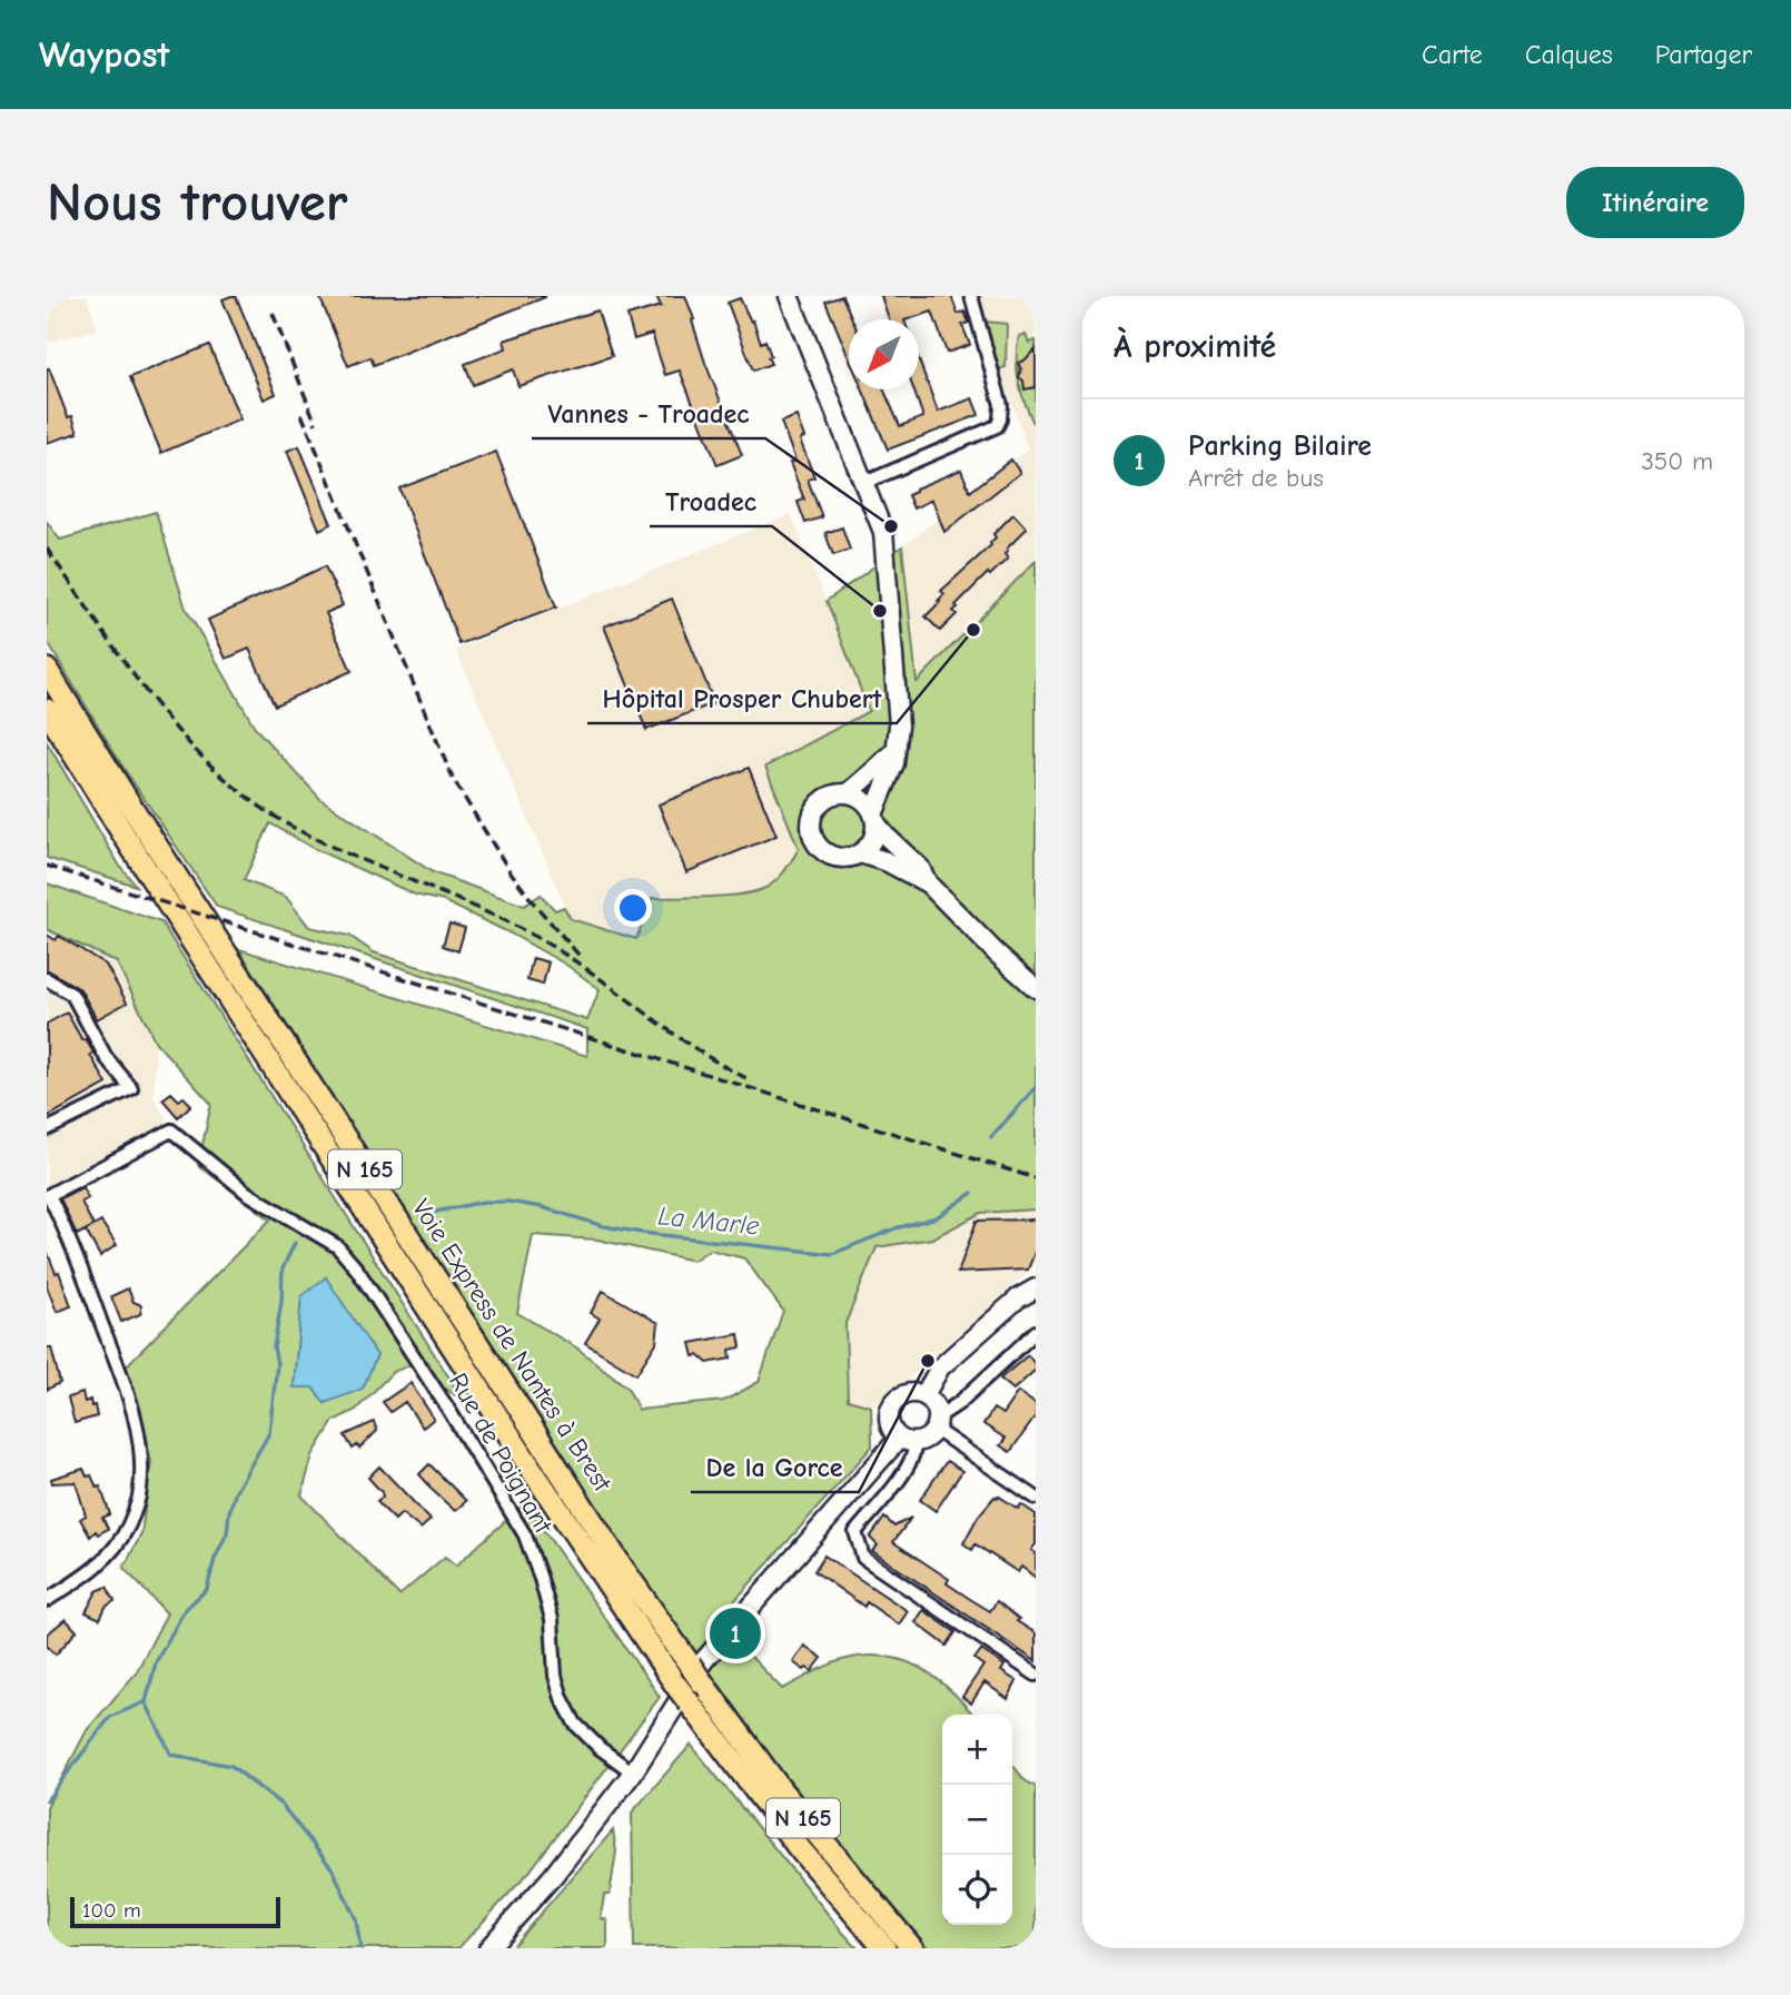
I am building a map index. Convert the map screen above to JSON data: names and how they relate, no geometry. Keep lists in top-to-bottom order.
{
  "streets": {
    "highway": ["N 165", "Voie Express de Nantes à Brest"],
    "street": ["Rue de Poignant"]
  },
  "water": ["La Marle"],
  "places": [
    "Vannes - Troadec",
    "Troadec",
    "Hôpital Prosper Chubert",
    "De la Gorce"
  ],
  "scale_bar": "100 m",
  "north": "bottom left",
  "page": {
    "header": "Waypost",
    "nav": ["Carte", "Calques", "Partager"],
    "buttons": "Itinéraire",
    "title": "Nous trouver",
    "heading": "À proximité",
    "list": [
      {
        "mark": "1",
        "name": "Parking Bilaire",
        "note": "Arrêt de bus",
        "value": "350 m"
      }
    ],
    "pins": "1",
    "map_buttons": ["+", "−"],
    "scale": "100 m"
  }
}
